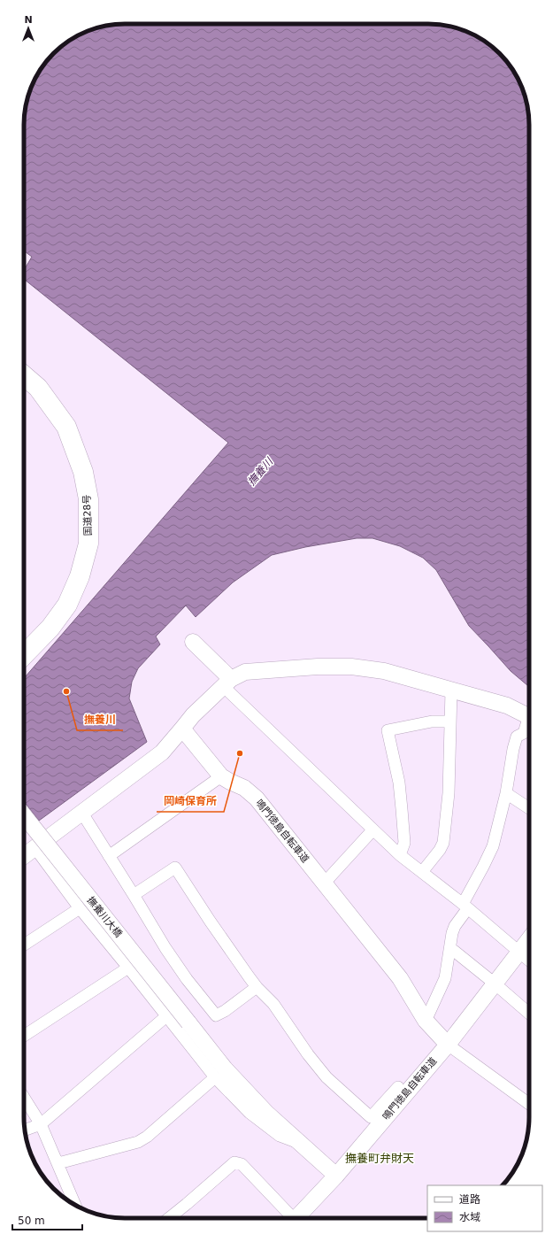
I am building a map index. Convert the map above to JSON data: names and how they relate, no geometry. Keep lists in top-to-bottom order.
{
  "streets": {
    "highway": ["国道28号"],
    "main road": ["鳴門徳島自転車道", "撫養川大橋"]
  },
  "crossings": [
    ["鳴門徳島自転車道", "撫養川大橋"]
  ],
  "districts": ["撫養町弁財天"],
  "water": ["撫養川"],
  "places": ["撫養川", "岡崎保育所"],
  "legend": ["道路", "水域"],
  "scale_bar": "50 m",
  "north": "top"
}
